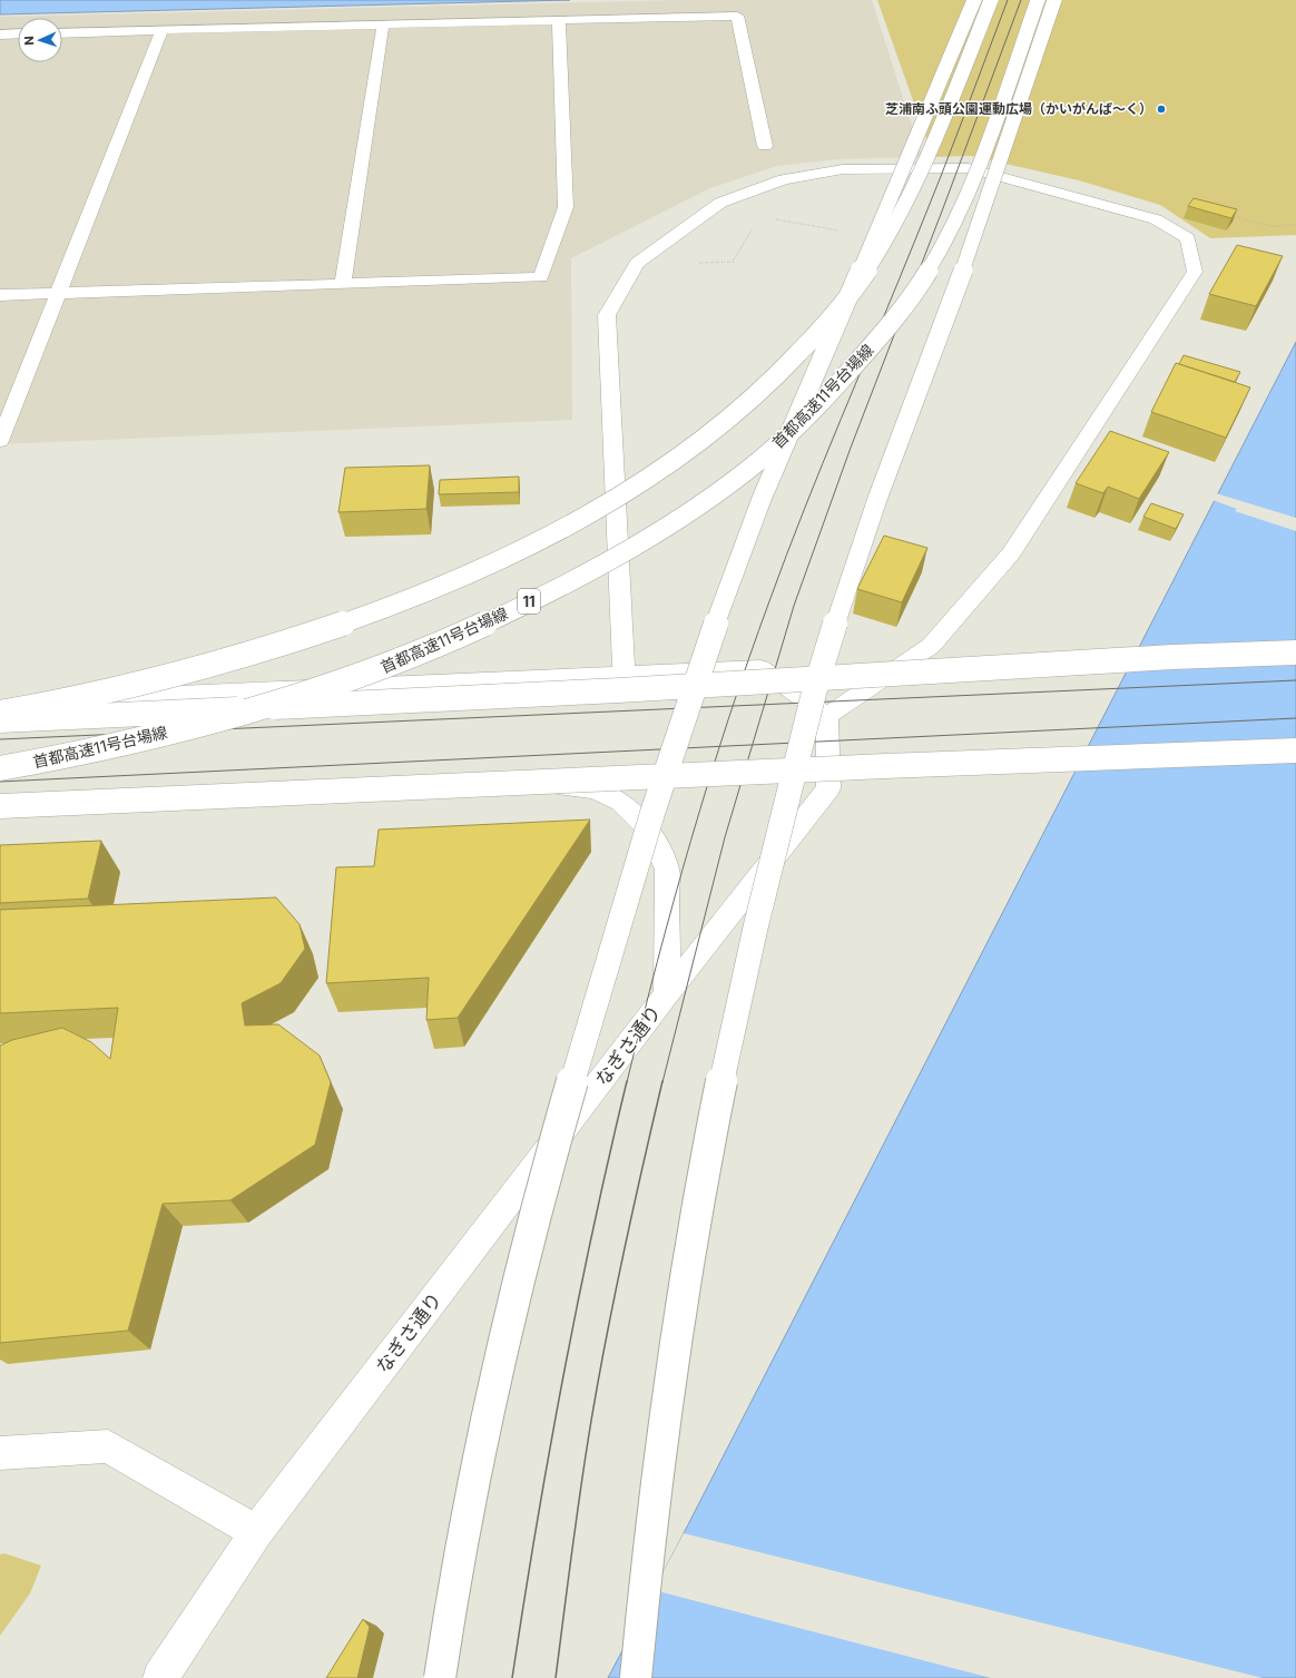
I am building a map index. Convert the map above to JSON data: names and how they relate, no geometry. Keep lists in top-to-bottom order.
{
  "streets": {
    "main road": ["首都高速11号台場線", "11", "なぎさ通り"]
  },
  "places": ["芝浦南ふ頭公園運動広場（かいがんぱ～く）"],
  "north": "left"
}
